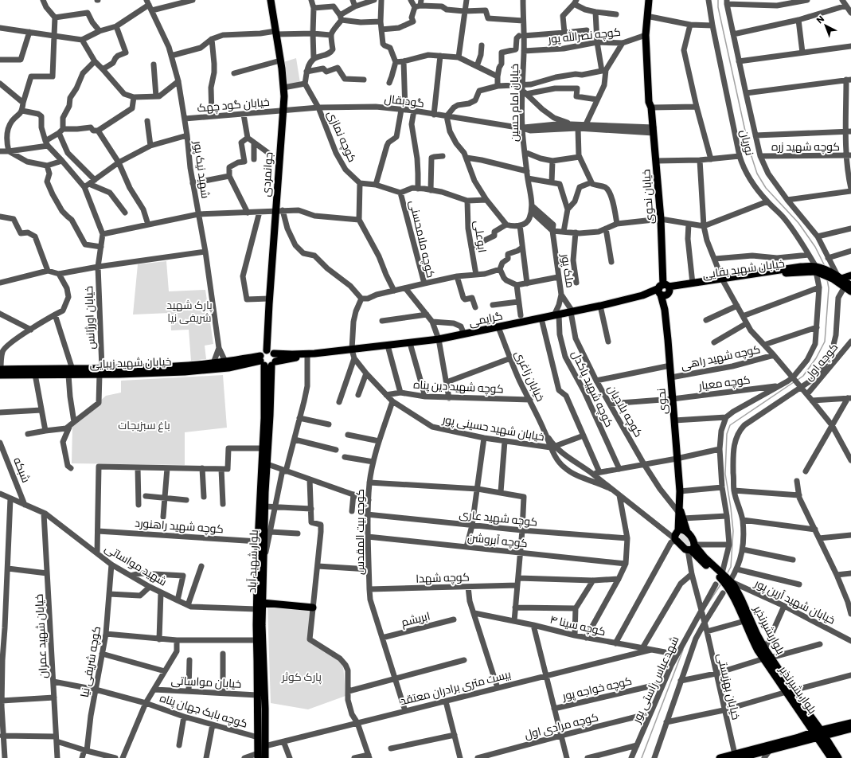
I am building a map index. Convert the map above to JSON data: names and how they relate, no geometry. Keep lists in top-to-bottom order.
{
  "streets": {
    "main road": [
      "جوانمردی",
      "خیابان نحوی",
      "خیابان شهید بقایی",
      "گرایمی",
      "خیابان شهید زیبایی",
      "نحوی",
      "بلوار شهید آباد",
      "بلواربشیرنذیر",
      "بلوار بشیرنذیر"
    ],
    "street": [
      "کوچه نصرالله پور",
      "گودبقال",
      "خیابان امام حسین",
      "خیابان گود چهک",
      "کوچه نمازی",
      "نوریان",
      "کوچه شهید زره",
      "شهید نیک پور",
      "ابوعلی",
      "کوچه ملامحسنی",
      "ملک پور",
      "خیابان اورژانس",
      "کوچه شهید راهی",
      "کوچه اول",
      "خیابان زاغری",
      "کوچه معیار",
      "کوچه شهید دین پناه",
      "کوچه شهید پاکدل",
      "کوچه بلادیان",
      "خیابان شهید حسینی پور",
      "شبکه",
      "کوچه شهید عاری",
      "کوچه شهید راهنورد",
      "کوچه بیت المقدس",
      "کوچه آبروشن",
      "شهید مواساتی",
      "کوچه شهدا",
      "خیابان شهید آرین پور",
      "ابریشم",
      "کوچه سینا ۴",
      "خیابان شهید عمران",
      "کوچه شریفی نیا",
      "شهدعباس راستی پور",
      "خیابان مواساتی",
      "خیابان بهزیستی",
      "بیست متری برادران معتقد",
      "کوچه خواجه پور",
      "کوچه بابک جهان پناه",
      "کوچه مرادی اول"
    ]
  },
  "crossings": [
    ["کوچه نصرالله پور", "خیابان امام حسین"],
    ["کوچه نصرالله پور", "خیابان نحوی"],
    ["گودبقال", "خیابان امام حسین"],
    ["گودبقال", "خیابان گود چهک"],
    ["گودبقال", "کوچه نمازی"],
    ["گودبقال", "جوانمردی"],
    ["خیابان گود چهک", "شهید نیک پور"],
    ["خیابان گود چهک", "جوانمردی"],
    ["نوریان", "خیابان شهید بقایی"],
    ["نوریان", "کوچه معیار"],
    ["شهید نیک پور", "خیابان شهید زیبایی"],
    ["خیابان نحوی", "خیابان شهید بقایی"],
    ["خیابان نحوی", "گرایمی"],
    ["خیابان نحوی", "نحوی"],
    ["کوچه ملامحسنی", "خیابان شهید حسینی پور"],
    ["خیابان شهید بقایی", "گرایمی"],
    ["خیابان شهید بقایی", "نحوی"],
    ["ملک پور", "گرایمی"],
    ["ملک پور", "کوچه بلادیان"],
    ["خیابان اورژانس", "خیابان شهید زیبایی"],
    ["گرایمی", "خیابان شهید زیبایی"],
    ["گرایمی", "خیابان زاغری"],
    ["گرایمی", "کوچه شهید پاکدل"],
    ["گرایمی", "نحوی"],
    ["گرایمی", "کوچه بلادیان"],
    ["گرایمی", "خیابان شهید حسینی پور"],
    ["کوچه شهید راهی", "نحوی"],
    ["خیابان شهید زیبایی", "بلوار شهید آباد"],
    ["خیابان زاغری", "کوچه شهید دین پناه"],
    ["خیابان زاغری", "خیابان شهید حسینی پور"],
    ["کوچه معیار", "نحوی"],
    ["کوچه معیار", "کوچه بلادیان"],
    ["کوچه شهید دین پناه", "خیابان شهید حسینی پور"],
    ["نحوی", "کوچه بلادیان"],
    ["خیابان شهید حسینی پور", "کوچه بیت المقدس"],
    ["شبکه", "شهید مواساتی"],
    ["کوچه شهید عاری", "کوچه بیت المقدس"],
    ["کوچه شهید راهنورد", "بلوار شهید آباد"],
    ["کوچه بیت المقدس", "کوچه آبروشن"],
    ["کوچه بیت المقدس", "کوچه شهدا"],
    ["کوچه بیت المقدس", "ابریشم"],
    ["کوچه بیت المقدس", "بیست متری برادران معتقد"],
    ["بلوار شهید آباد", "شهید مواساتی"],
    ["بلوار شهید آباد", "خیابان مواساتی"],
    ["بلوار شهید آباد", "بیست متری برادران معتقد"],
    ["بلوار شهید آباد", "کوچه بابک جهان پناه"],
    ["شهید مواساتی", "خیابان شهید عمران"],
    ["شهید مواساتی", "کوچه شریفی نیا"],
    ["خیابان شهید آرین پور", "بلواربشیرنذیر"],
    ["کوچه سینا ۴", "شهدعباس راستی پور"],
    ["کوچه سینا ۴", "بیست متری برادران معتقد"],
    ["بلواربشیرنذیر", "بلوار بشیرنذیر"],
    ["شهدعباس راستی پور", "خیابان بهزیستی"],
    ["شهدعباس راستی پور", "کوچه خواجه پور"],
    ["شهدعباس راستی پور", "کوچه مرادی اول"]
  ],
  "parks": ["پارک شهید شریفی نیا", "باغ سبزیجات", "پارک کوثر"],
  "north": "top left"
}
